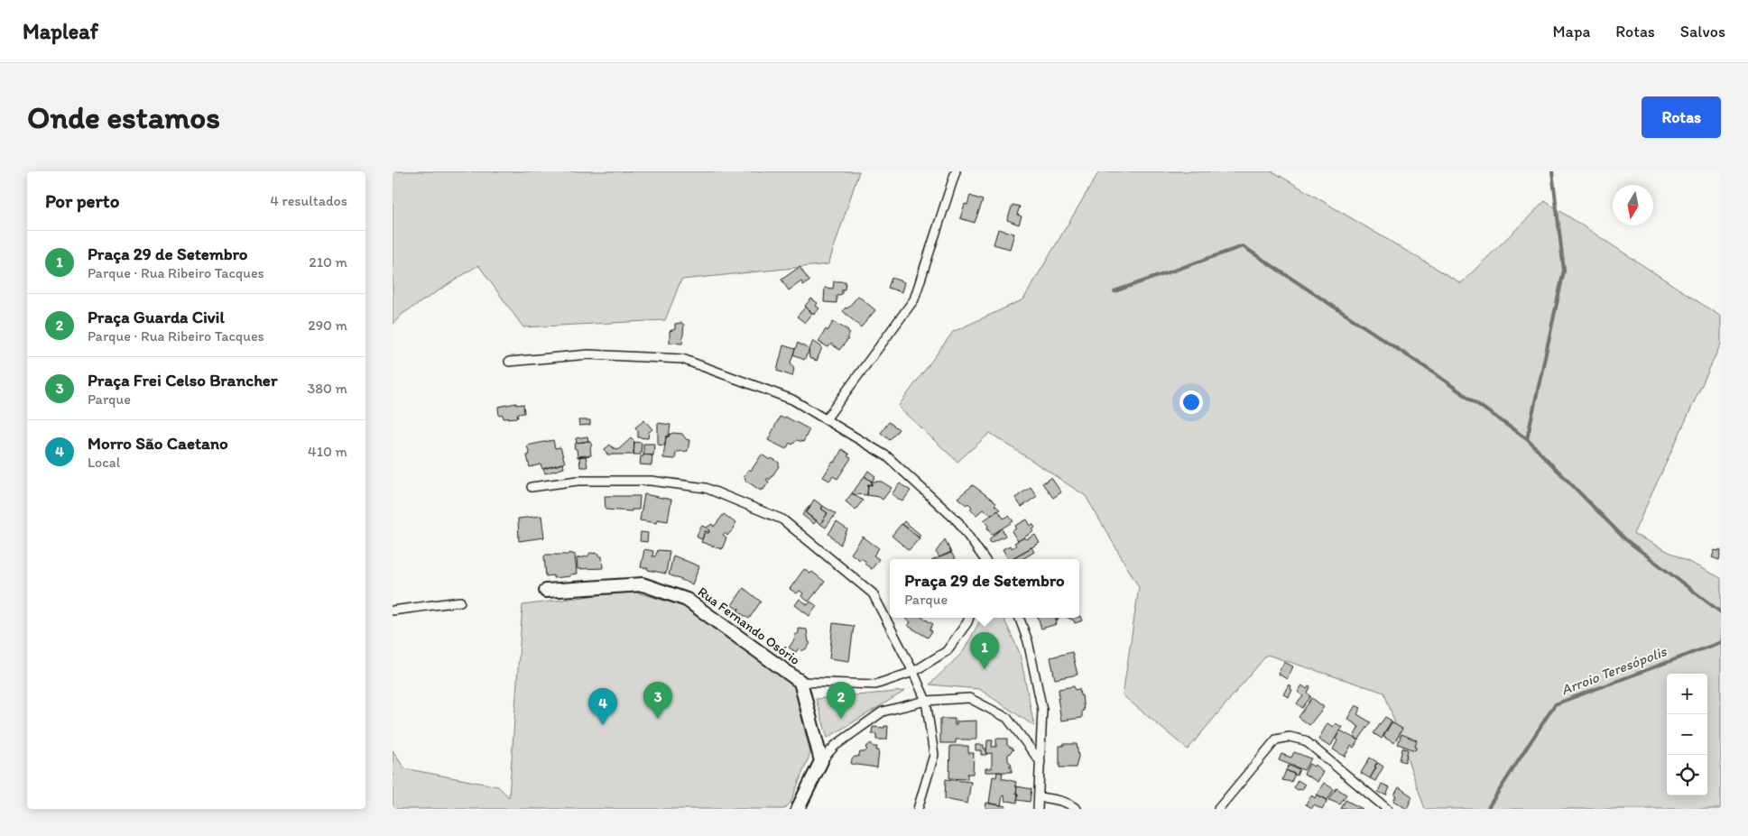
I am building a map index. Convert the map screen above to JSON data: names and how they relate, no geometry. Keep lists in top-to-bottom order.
{
  "streets": {
    "street": ["Rua Fernando Osório"]
  },
  "water": ["Arroio Teresópolis"],
  "north": "bottom",
  "page": {
    "header": "Mapleaf",
    "nav": ["Mapa", "Rotas", "Salvos"],
    "buttons": "Rotas",
    "title": "Onde estamos",
    "heading": ["Por perto", "4 resultados"],
    "list": [
      {
        "mark": "1",
        "name": "Praça 29 de Setembro",
        "note": "Parque · Rua Ribeiro Tacques",
        "value": "210 m"
      },
      {
        "mark": "2",
        "name": "Praça Guarda Civil",
        "note": "Parque · Rua Ribeiro Tacques",
        "value": "290 m"
      },
      {
        "mark": "3",
        "name": "Praça Frei Celso Brancher",
        "note": "Parque",
        "value": "380 m"
      },
      {
        "mark": "4",
        "name": "Morro São Caetano",
        "note": "Local",
        "value": "410 m"
      }
    ],
    "popup": ["Praça 29 de Setembro", "Parque"],
    "pins": [
      "1",
      "2",
      "3",
      "4"
    ],
    "map_buttons": ["+", "−"]
  }
}
